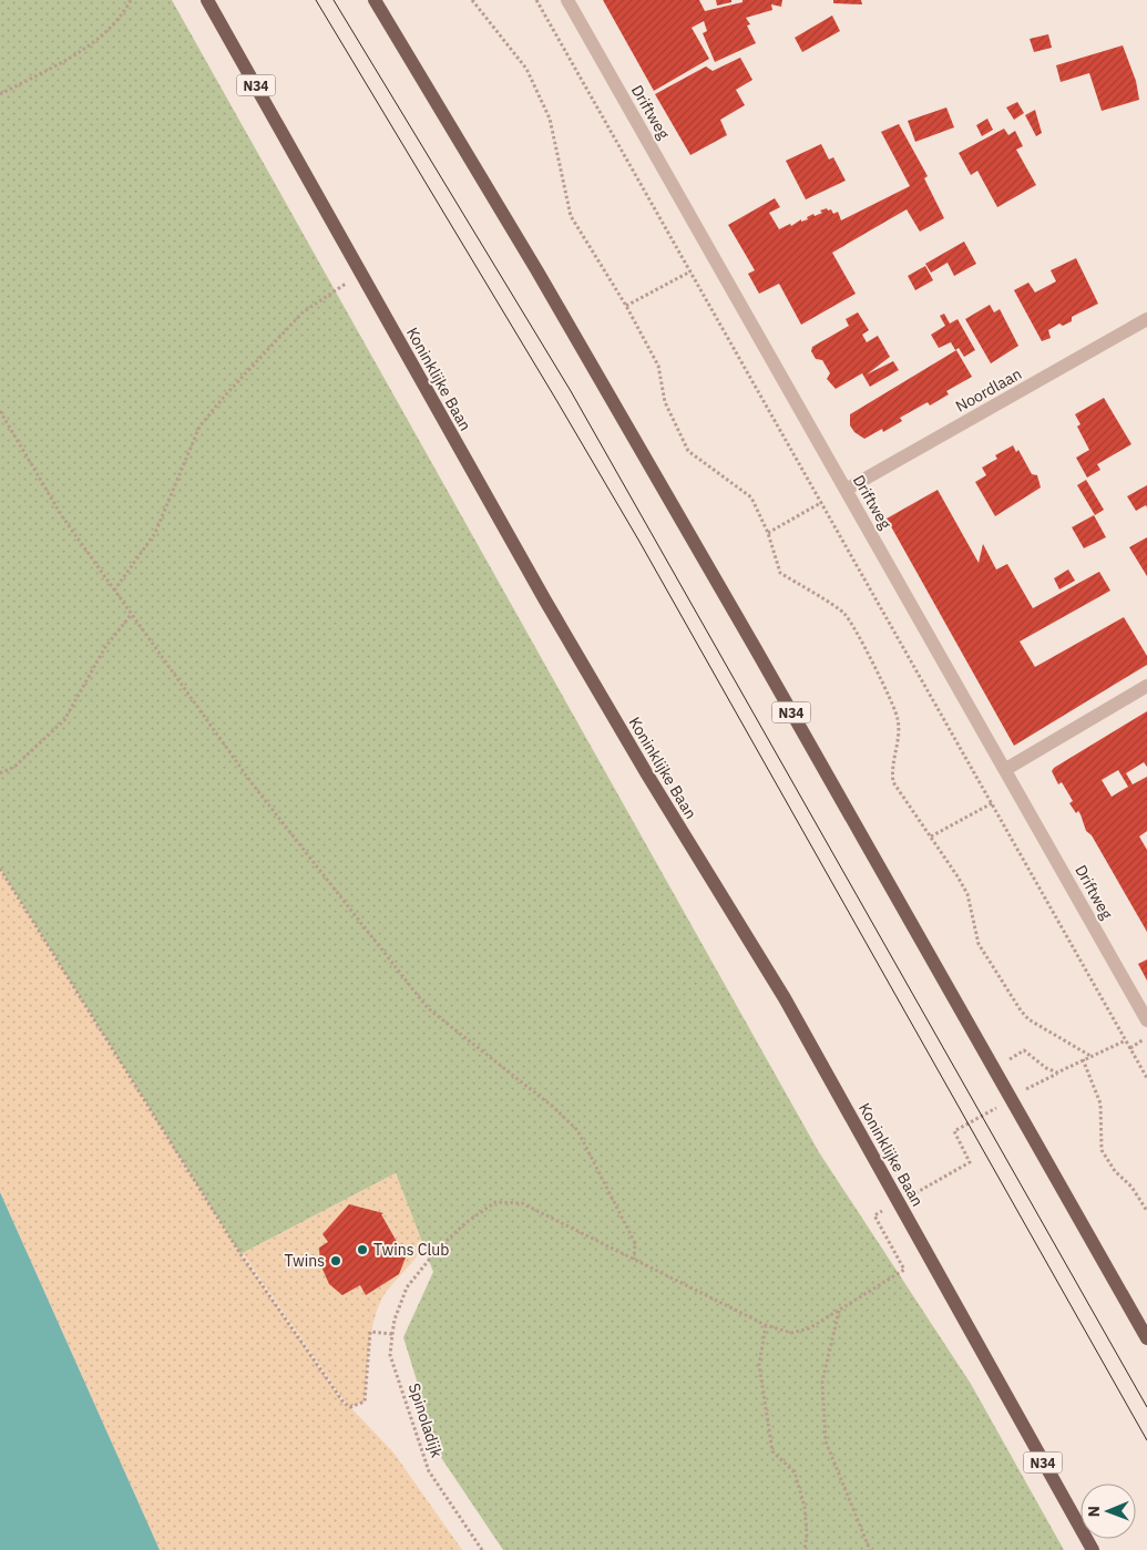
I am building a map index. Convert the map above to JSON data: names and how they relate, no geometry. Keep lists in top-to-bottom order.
{
  "streets": {
    "main road": ["N34", "Koninklijke Baan"],
    "street": ["Driftweg", "Noordlaan"],
    "path": ["Spinoladijk"]
  },
  "crossings": [
    ["Driftweg", "Noordlaan"],
    ["Koninklijke Baan", "Spinoladijk"]
  ],
  "places": ["Twins Club", "Twins"],
  "north": "left"
}
